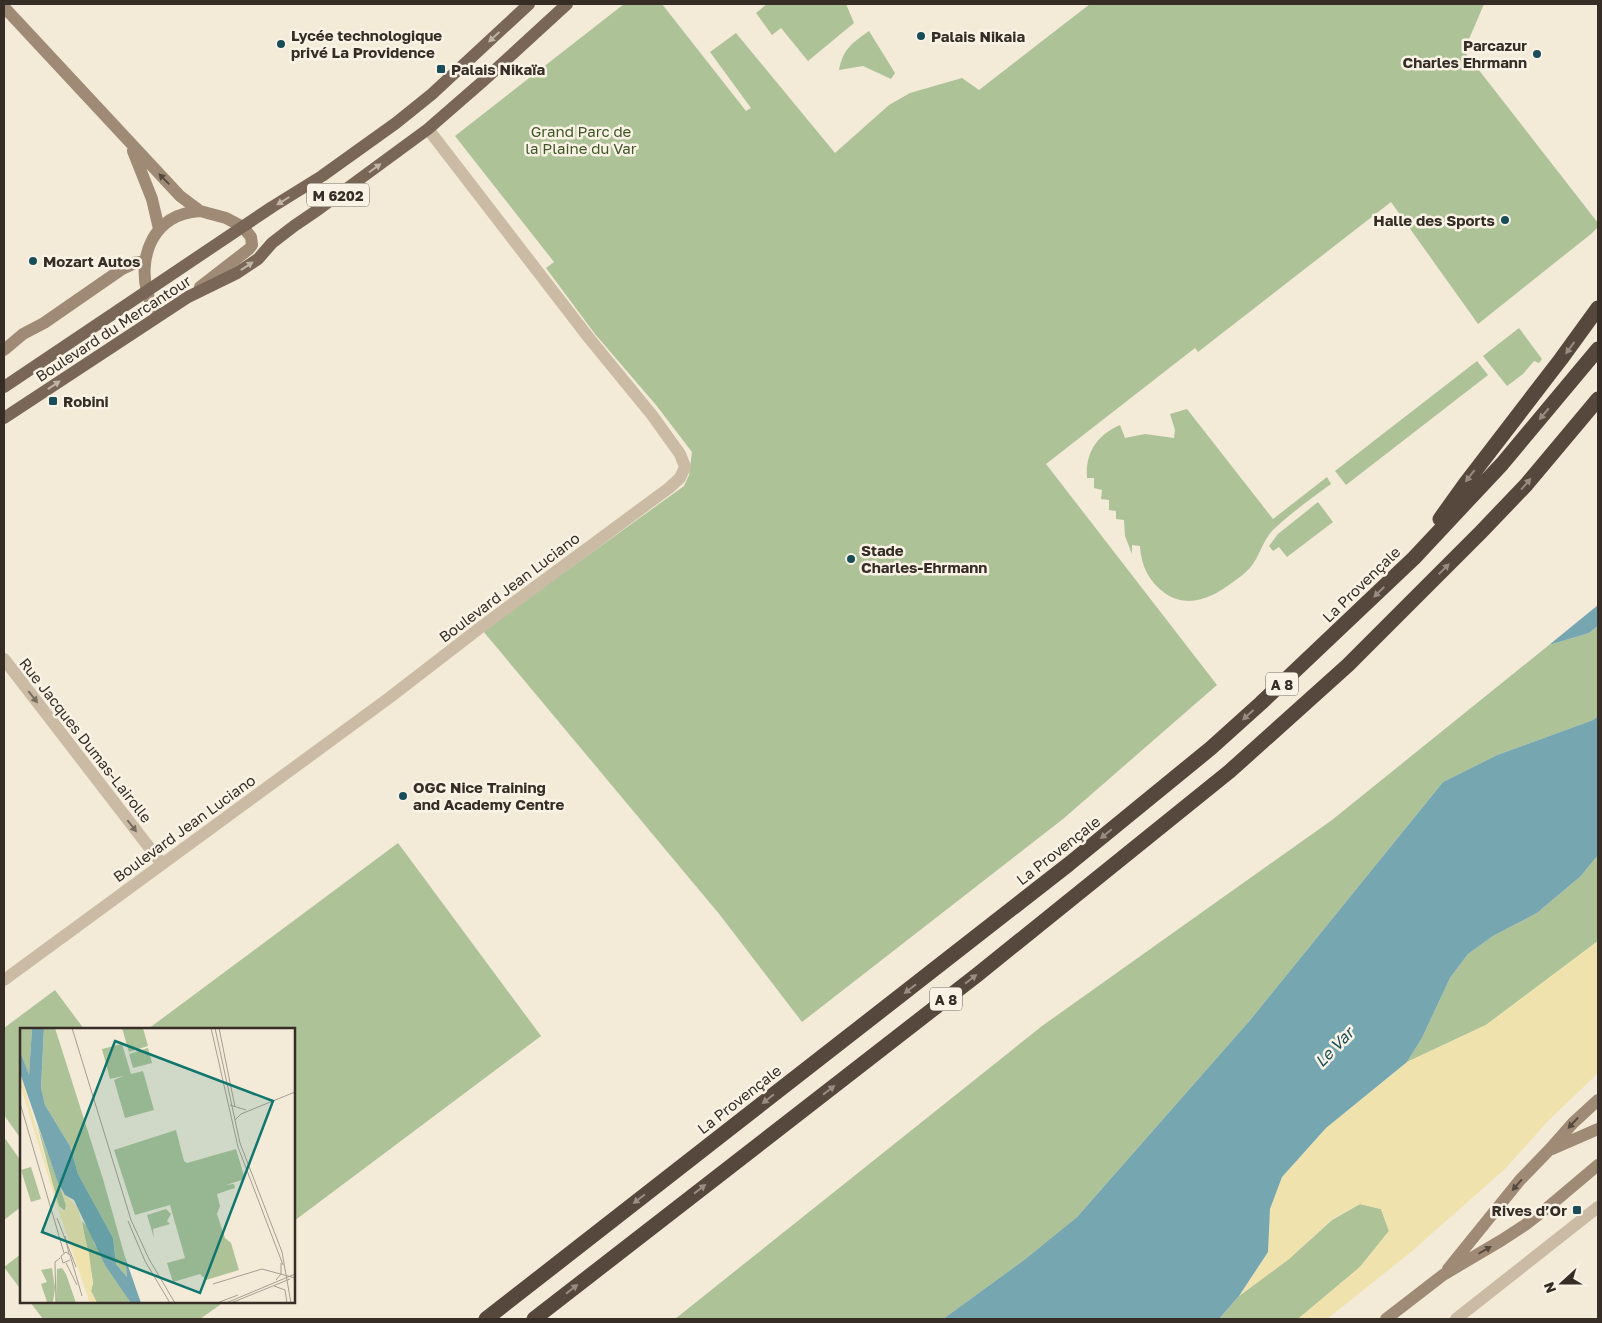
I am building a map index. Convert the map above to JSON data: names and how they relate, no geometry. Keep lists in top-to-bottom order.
{
  "streets": {
    "highway": ["La Provençale", "A 8"],
    "main road": ["M 6202", "Boulevard du Mercantour"],
    "street": ["Boulevard Jean Luciano", "Rue Jacques Dumas-Lairolle"]
  },
  "crossings": [
    ["Boulevard du Mercantour", "Boulevard Jean Luciano"],
    ["Boulevard Jean Luciano", "Rue Jacques Dumas-Lairolle"]
  ],
  "one_way": ["Rue Jacques Dumas-Lairolle"],
  "water": ["Le Var"],
  "parks": ["Grand Parc de la Plaine du Var"],
  "places": {
    "other": [
      "Palais Nikaia",
      "Lycée technologique privé La Providence",
      "Parcazur Charles Ehrmann",
      "Halle des Sports",
      "Mozart Autos",
      "Stade Charles-Ehrmann",
      "OGC Nice Training and Academy Centre"
    ],
    "transit": ["Palais Nikaïa", "Robini", "Rives d’Or"]
  },
  "north": "left"
}
